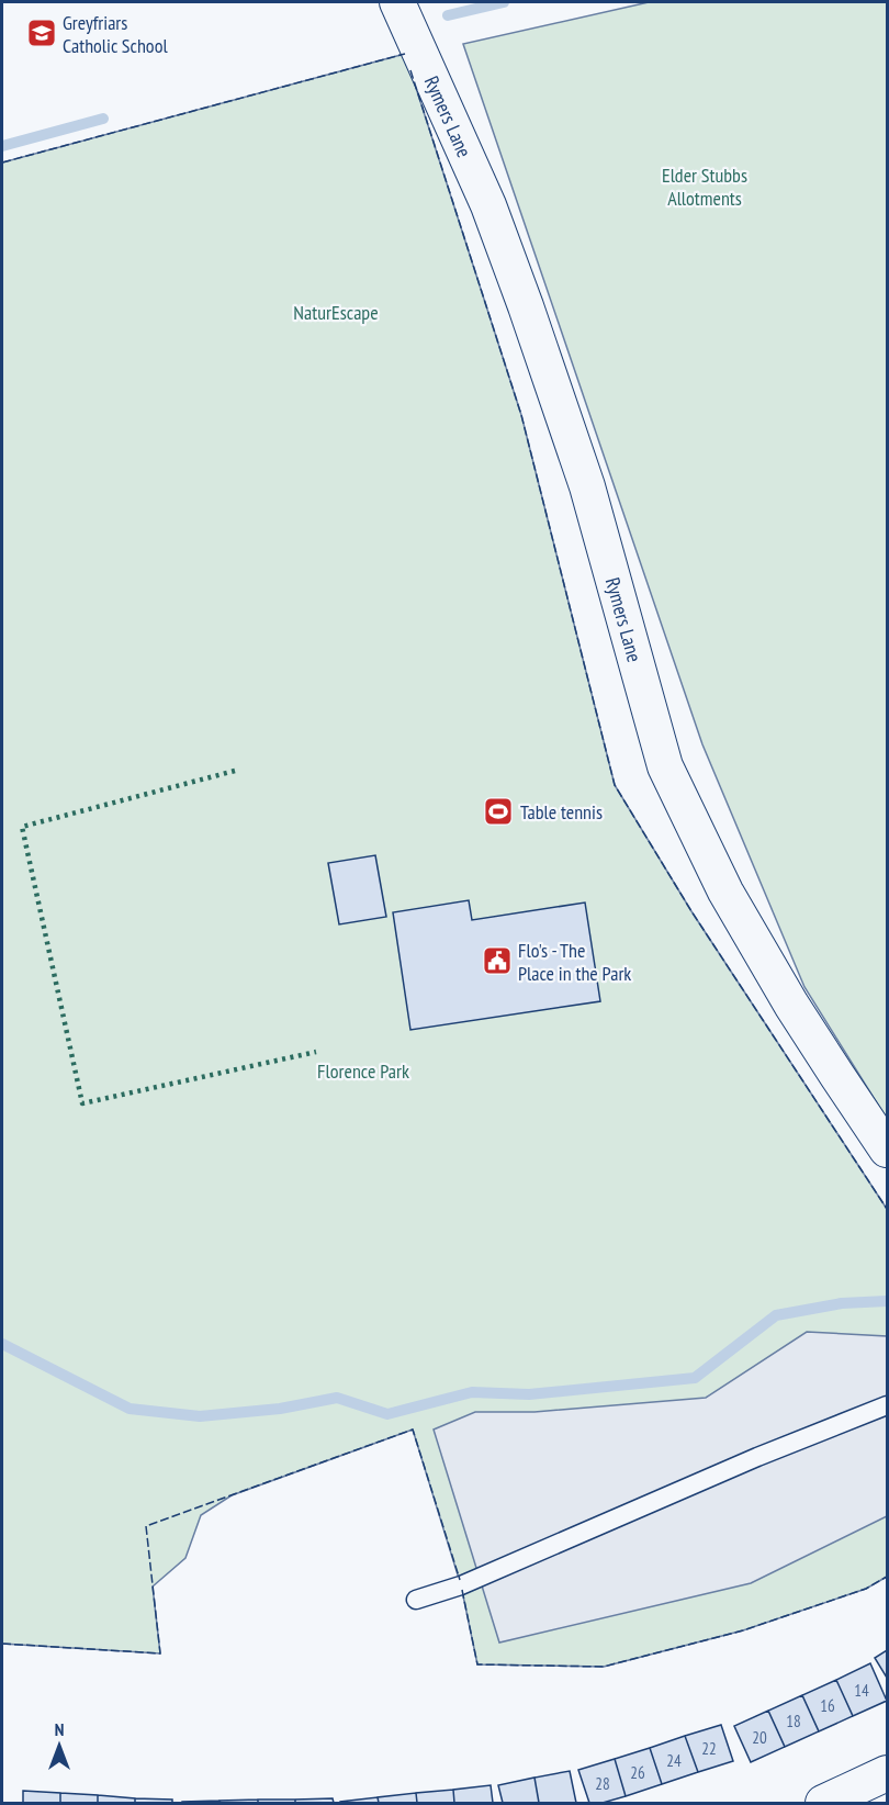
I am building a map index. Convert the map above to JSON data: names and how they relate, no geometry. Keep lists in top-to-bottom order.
{
  "streets": {
    "street": ["Rymers Lane"]
  },
  "parks": ["Elder Stubbs Allotments", "NaturEscape", "Florence Park"],
  "places": {
    "school or university": ["Greyfriars Catholic School"],
    "sports": ["Table tennis"],
    "public building": ["Flo's - The Place in the Park"]
  },
  "house_numbers": [
    "14",
    "16",
    "18",
    "20",
    "22",
    "24",
    "26",
    "28"
  ],
  "north": "top"
}
